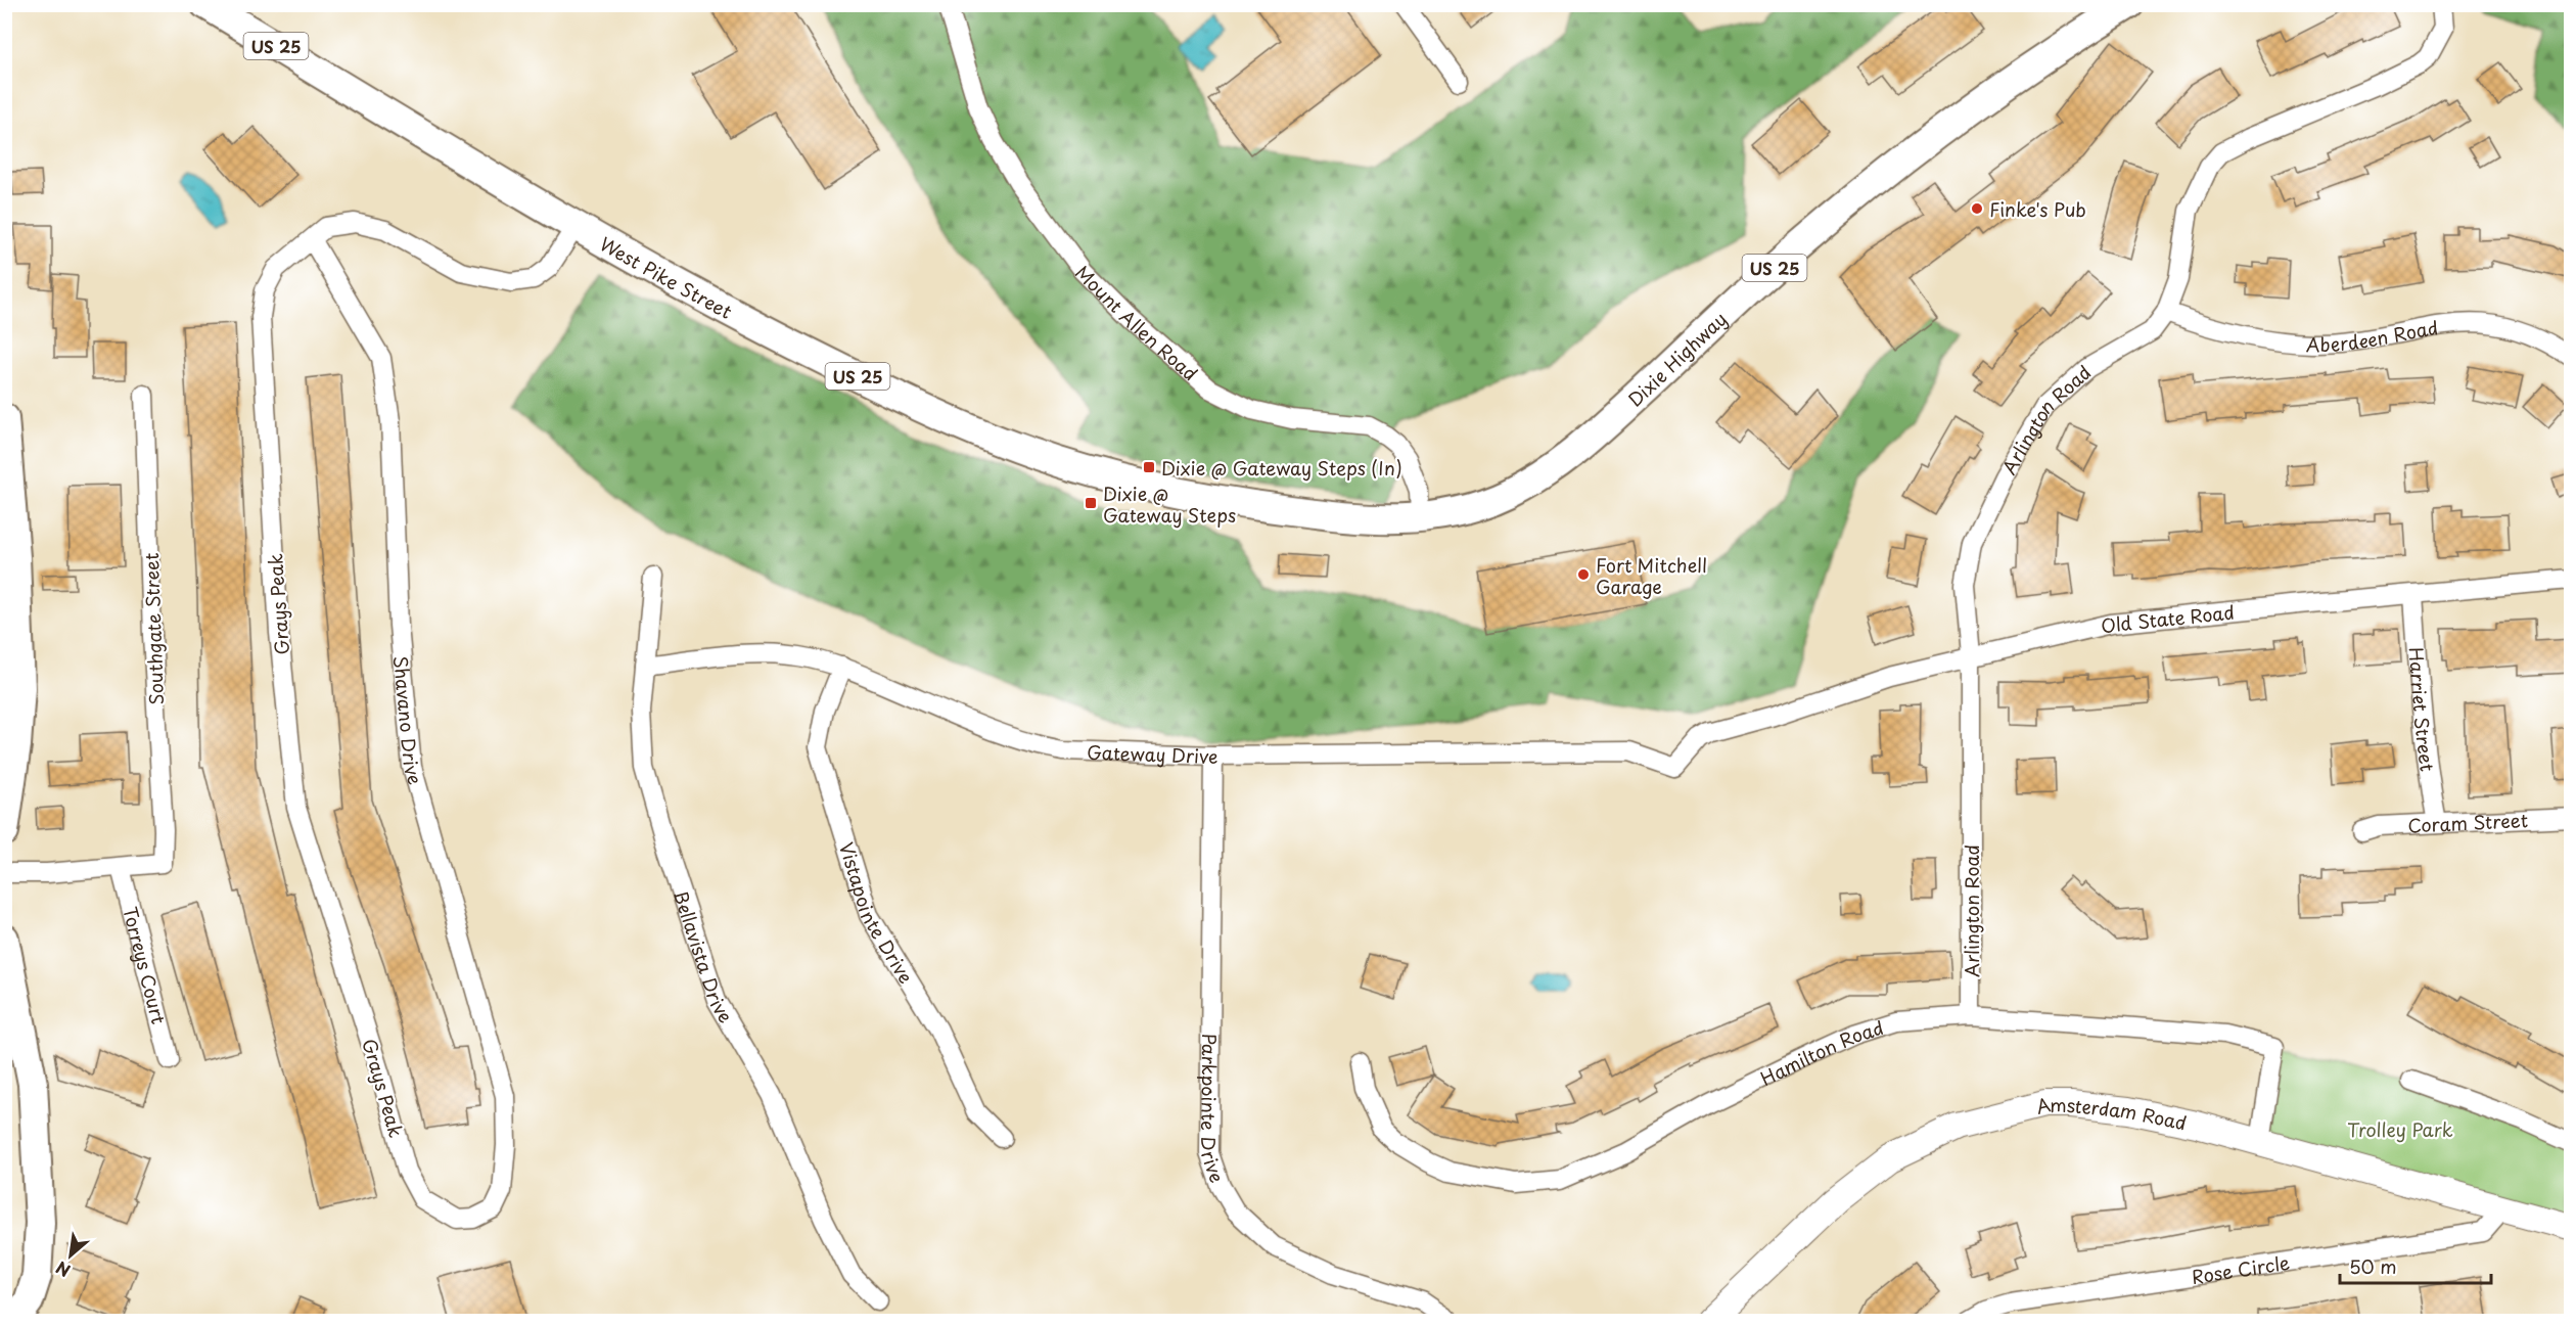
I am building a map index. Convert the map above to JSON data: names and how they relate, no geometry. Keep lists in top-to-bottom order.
{
  "streets": {
    "main road": ["US 25", "West Pike Street", "Dixie Highway"],
    "street": [
      "Mount Allen Road",
      "Aberdeen Road",
      "Arlington Road",
      "Grays Peak",
      "Old State Road",
      "Southgate Street",
      "Harriet Street",
      "Shavano Drive",
      "Gateway Drive",
      "Coram Street",
      "Vistapointe Drive",
      "Bellavista Drive",
      "Torreys Court",
      "Hamilton Road",
      "Parkpointe Drive",
      "Amsterdam Road",
      "Rose Circle"
    ]
  },
  "crossings": [
    ["West Pike Street", "Dixie Highway"],
    ["West Pike Street", "Grays Peak"],
    ["Mount Allen Road", "Dixie Highway"],
    ["Aberdeen Road", "Arlington Road"],
    ["Arlington Road", "Old State Road"],
    ["Arlington Road", "Hamilton Road"],
    ["Grays Peak", "Shavano Drive"],
    ["Old State Road", "Harriet Street"],
    ["Old State Road", "Gateway Drive"],
    ["Southgate Street", "Torreys Court"],
    ["Harriet Street", "Coram Street"],
    ["Gateway Drive", "Vistapointe Drive"],
    ["Gateway Drive", "Bellavista Drive"],
    ["Gateway Drive", "Parkpointe Drive"],
    ["Hamilton Road", "Amsterdam Road"],
    ["Amsterdam Road", "Rose Circle"]
  ],
  "parks": ["Trolley Park"],
  "places": {
    "other": ["Finke's Pub", "Fort Mitchell Garage"],
    "transit": ["Dixie @ Gateway Steps (In)", "Dixie @ Gateway Steps"]
  },
  "scale_bar": "50 m",
  "north": "bottom left"
}
